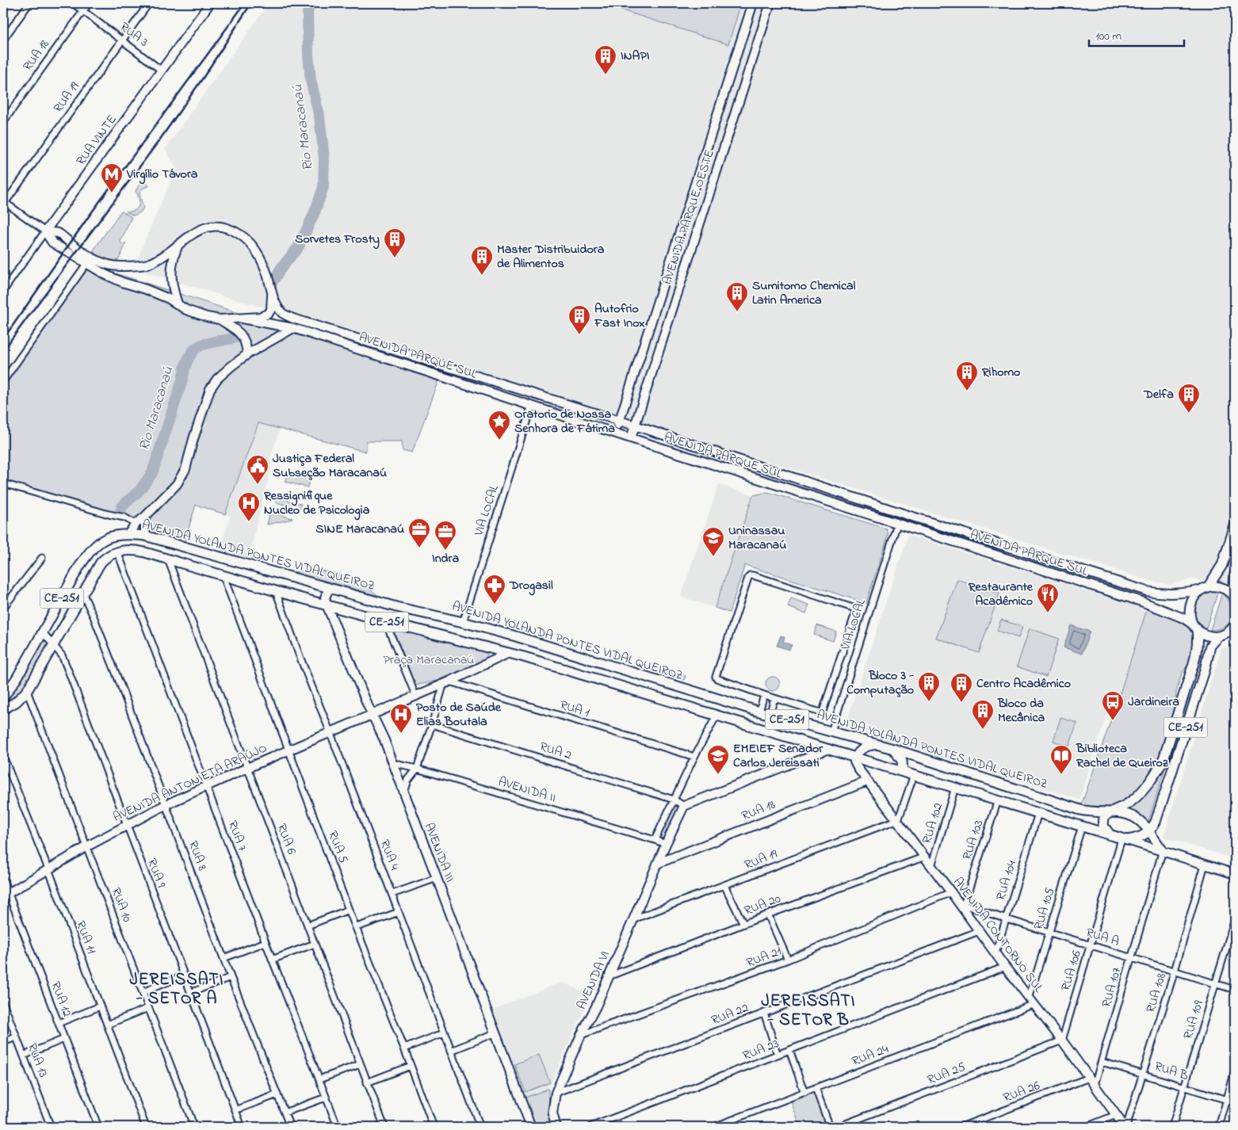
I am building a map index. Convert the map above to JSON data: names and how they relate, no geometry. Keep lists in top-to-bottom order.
{
  "streets": {
    "main road": ["AVENIDA YOLANDA PONTES VIDAL QUEIROZ", "CE-251"],
    "street": [
      "RUA 3",
      "RUA 18",
      "RUA 19",
      "RUA VINTE",
      "AVENIDA PARQUE OESTE",
      "AVENIDA PARQUE SUL",
      "VIA LOCAL",
      "RUA 1",
      "RUA 2",
      "AVENIDA ANTONIETA ARAÚJO",
      "AVENIDA II",
      "RUA 102",
      "RUA 7",
      "RUA 6",
      "RUA 103",
      "RUA 5",
      "AVENIDA III",
      "RUA 4",
      "RUA 8",
      "RUA 9",
      "RUA 104",
      "RUA 10",
      "RUA 20",
      "RUA 105",
      "AVENIDA CONTORNO SUL",
      "RUA 11",
      "RUA A",
      "RUA 21",
      "RUA 106",
      "AVENIDA VI",
      "RUA 107",
      "RUA 108",
      "RUA 12",
      "RUA 22",
      "RUA 109",
      "RUA 23",
      "RUA 24",
      "RUA 13",
      "RUA B",
      "RUA 25",
      "RUA 26"
    ]
  },
  "crossings": [
    ["RUA 3", "RUA 18"],
    ["RUA 3", "RUA 19"],
    ["RUA 3", "RUA VINTE"],
    ["RUA 18", "AVENIDA CONTORNO SUL"],
    ["RUA 18", "AVENIDA VI"],
    ["RUA 19", "AVENIDA CONTORNO SUL"],
    ["RUA 19", "AVENIDA VI"],
    ["RUA VINTE", "AVENIDA PARQUE SUL"],
    ["AVENIDA PARQUE OESTE", "AVENIDA PARQUE SUL"],
    ["AVENIDA PARQUE SUL", "VIA LOCAL"],
    ["AVENIDA PARQUE SUL", "CE-251"],
    ["VIA LOCAL", "AVENIDA YOLANDA PONTES VIDAL QUEIROZ"],
    ["AVENIDA YOLANDA PONTES VIDAL QUEIROZ", "CE-251"],
    ["AVENIDA YOLANDA PONTES VIDAL QUEIROZ", "AVENIDA ANTONIETA ARAÚJO"],
    ["AVENIDA YOLANDA PONTES VIDAL QUEIROZ", "RUA 102"],
    ["AVENIDA YOLANDA PONTES VIDAL QUEIROZ", "RUA 7"],
    ["AVENIDA YOLANDA PONTES VIDAL QUEIROZ", "RUA 6"],
    ["AVENIDA YOLANDA PONTES VIDAL QUEIROZ", "RUA 103"],
    ["AVENIDA YOLANDA PONTES VIDAL QUEIROZ", "RUA 5"],
    ["AVENIDA YOLANDA PONTES VIDAL QUEIROZ", "AVENIDA III"],
    ["AVENIDA YOLANDA PONTES VIDAL QUEIROZ", "RUA 4"],
    ["AVENIDA YOLANDA PONTES VIDAL QUEIROZ", "RUA 9"],
    ["AVENIDA YOLANDA PONTES VIDAL QUEIROZ", "RUA 104"],
    ["AVENIDA YOLANDA PONTES VIDAL QUEIROZ", "RUA 105"],
    ["AVENIDA YOLANDA PONTES VIDAL QUEIROZ", "AVENIDA CONTORNO SUL"],
    ["CE-251", "RUA 7"],
    ["CE-251", "RUA 8"],
    ["CE-251", "RUA 9"],
    ["CE-251", "RUA 10"],
    ["CE-251", "RUA 106"],
    ["RUA 1", "AVENIDA ANTONIETA ARAÚJO"],
    ["RUA 2", "AVENIDA VI"],
    ["AVENIDA ANTONIETA ARAÚJO", "RUA 7"],
    ["AVENIDA ANTONIETA ARAÚJO", "RUA 6"],
    ["AVENIDA ANTONIETA ARAÚJO", "RUA 5"],
    ["AVENIDA ANTONIETA ARAÚJO", "AVENIDA III"],
    ["AVENIDA ANTONIETA ARAÚJO", "RUA 4"],
    ["AVENIDA ANTONIETA ARAÚJO", "RUA 8"],
    ["AVENIDA ANTONIETA ARAÚJO", "RUA 9"],
    ["AVENIDA ANTONIETA ARAÚJO", "RUA 10"],
    ["AVENIDA ANTONIETA ARAÚJO", "RUA 11"],
    ["AVENIDA ANTONIETA ARAÚJO", "RUA 12"],
    ["AVENIDA II", "AVENIDA III"],
    ["AVENIDA II", "AVENIDA VI"],
    ["RUA 102", "AVENIDA CONTORNO SUL"],
    ["RUA 103", "AVENIDA CONTORNO SUL"],
    ["RUA 103", "RUA A"],
    ["RUA 104", "AVENIDA CONTORNO SUL"],
    ["RUA 104", "RUA A"],
    ["RUA 20", "AVENIDA CONTORNO SUL"],
    ["RUA 20", "AVENIDA VI"],
    ["RUA 105", "AVENIDA CONTORNO SUL"],
    ["RUA 105", "RUA A"],
    ["RUA 105", "RUA 24"],
    ["AVENIDA CONTORNO SUL", "RUA A"],
    ["AVENIDA CONTORNO SUL", "RUA 21"],
    ["AVENIDA CONTORNO SUL", "RUA 106"],
    ["AVENIDA CONTORNO SUL", "RUA 107"],
    ["AVENIDA CONTORNO SUL", "RUA 108"],
    ["AVENIDA CONTORNO SUL", "RUA 22"],
    ["AVENIDA CONTORNO SUL", "RUA 23"],
    ["AVENIDA CONTORNO SUL", "RUA 24"],
    ["AVENIDA CONTORNO SUL", "RUA 25"],
    ["AVENIDA CONTORNO SUL", "RUA 26"],
    ["RUA A", "RUA 106"],
    ["RUA A", "RUA 107"],
    ["RUA A", "RUA 108"],
    ["RUA A", "RUA 109"],
    ["RUA 21", "AVENIDA VI"],
    ["RUA 106", "RUA 25"],
    ["AVENIDA VI", "RUA 22"],
    ["RUA 107", "RUA B"],
    ["RUA 108", "RUA B"],
    ["RUA 109", "RUA B"]
  ],
  "districts": ["JEREISSATI - SETOR A", "JEREISSATI - SETOR B"],
  "water": ["Rio Maracanaú"],
  "parks": ["Praça Maracanaú"],
  "places": {
    "building": [
      "INAPI",
      "Sorvetes Frosty",
      "Master Distribuidora de Alimentos",
      "Sumitomo Chemical Latin America",
      "Autofrio Fast Inox",
      "Rihomo",
      "Delfa",
      "Bloco 3 - Computação",
      "Centro Acadêmico",
      "Bloco da Mecânica"
    ],
    "metro station": ["Virgílio Távora"],
    "place": ["Oratorio de Nossa Senhora de Fátima"],
    "public building": ["Justiça Federal Subseção Maracanaú"],
    "hospital": ["Ressignifique Nucleo de Psicologia", "Posto de Saúde Elias Boutala"],
    "office": ["SINE Maracanaú", "Indra"],
    "school or university": ["Uninassau Maracanaú", "EMEIEF Senador Carlos Jereissati"],
    "pharmacy": ["Drogasil"],
    "restaurant": ["Restaurante Acadêmico"],
    "bus stop": ["Jardineira"],
    "library": ["Biblioteca Rachel de Queiroz"]
  },
  "scale_bar": "100 m"
}
